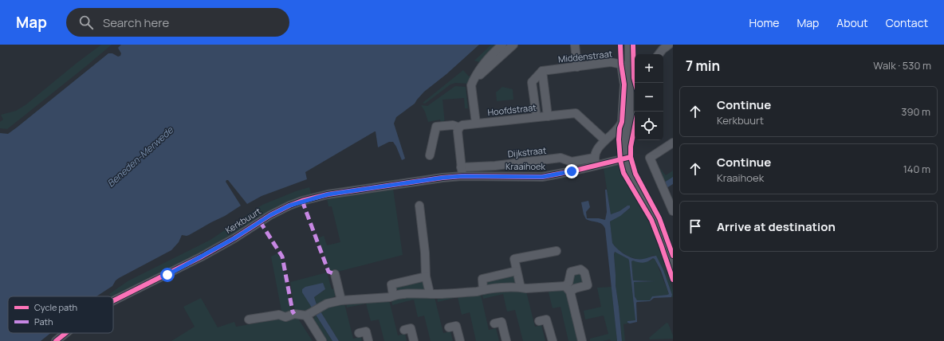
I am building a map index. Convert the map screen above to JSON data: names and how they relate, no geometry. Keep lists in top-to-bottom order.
{
  "streets": {
    "street": [
      "Middenstraat",
      "Hoofdstraat",
      "Dijkstraat",
      "Kraaihoek",
      "Kerkbuurt"
    ]
  },
  "crossings": [
    ["Dijkstraat", "Kraaihoek"],
    ["Kraaihoek", "Kerkbuurt"]
  ],
  "water": ["Beneden-Merwede"],
  "legend": ["Cycle path", "Path"],
  "page": {
    "header": "Map",
    "search": "Search here",
    "nav": [
      "Home",
      "Map",
      "About",
      "Contact"
    ],
    "heading": ["7 min", "Walk · 530 m"],
    "map_buttons": ["+", "−"],
    "list": [
      ["Continue", "Kerkbuurt", "390 m"],
      ["Continue", "Kraaihoek", "140 m"],
      "Arrive at destination"
    ]
  }
}
